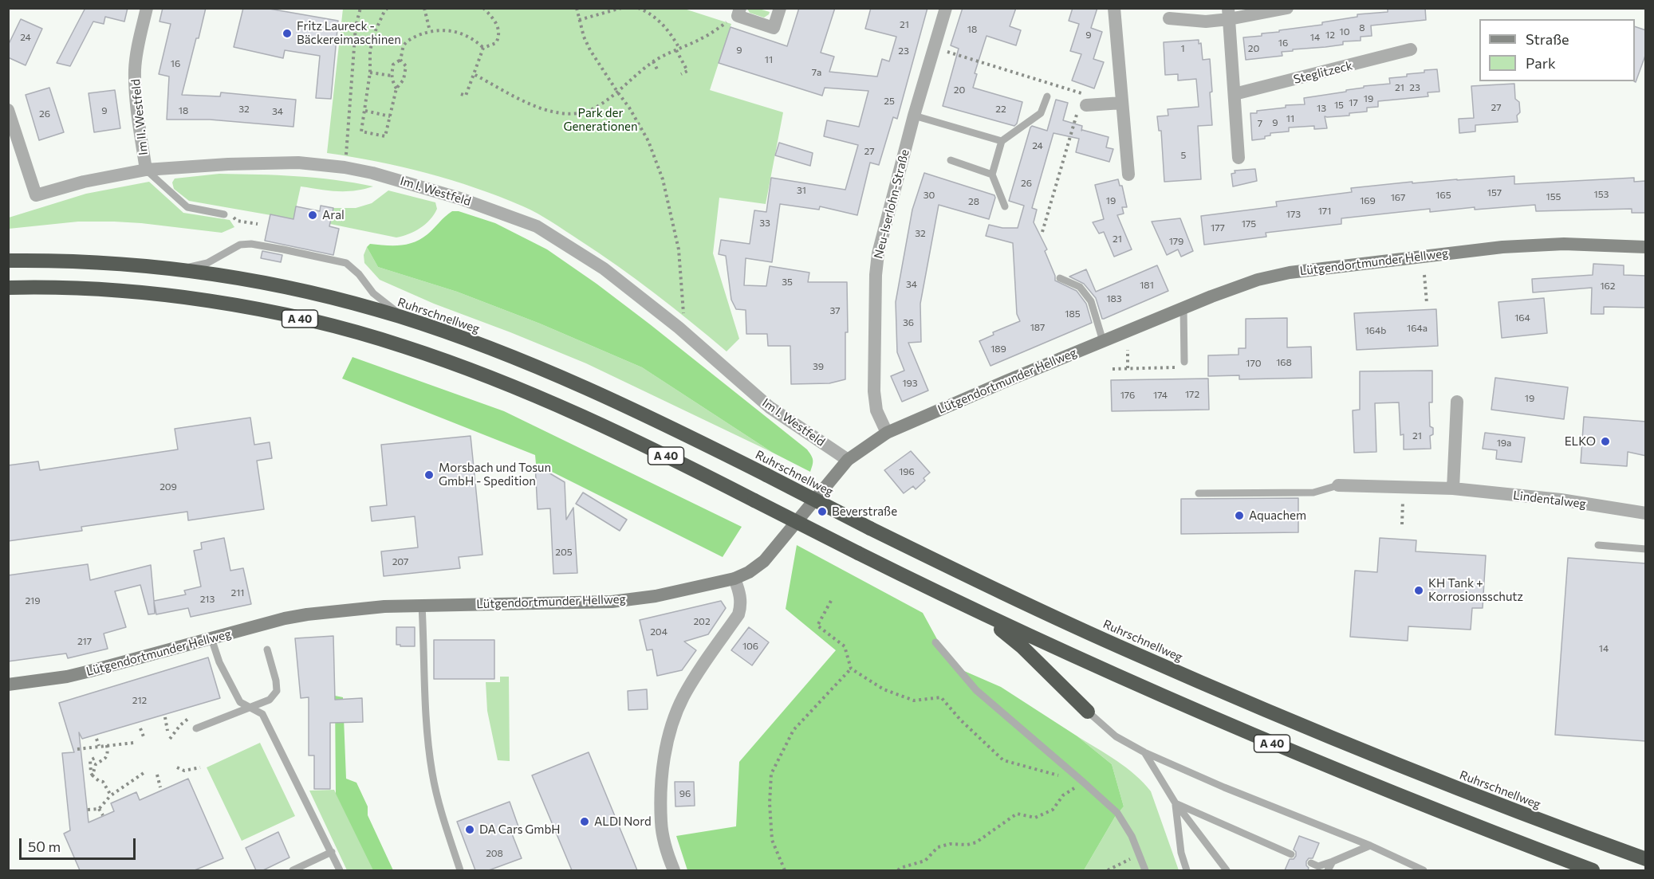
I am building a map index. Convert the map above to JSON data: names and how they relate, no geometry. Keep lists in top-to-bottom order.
{
  "streets": {
    "highway": ["Ruhrschnellweg", "A 40"],
    "main road": ["Lütgendortmunder Hellweg"],
    "street": [
      "Steglitzeck",
      "Im II. Westfeld",
      "Im I. Westfeld",
      "Neu-Iserlohn-Straße",
      "Lindentalweg"
    ]
  },
  "crossings": [
    ["Im II. Westfeld", "Im I. Westfeld"],
    ["Im I. Westfeld", "Lütgendortmunder Hellweg"],
    ["Neu-Iserlohn-Straße", "Lütgendortmunder Hellweg"]
  ],
  "parks": ["Park der Generationen"],
  "places": [
    "Fritz Laureck - Bäckereimaschinen",
    "Aral",
    "ELKO",
    "Morsbach und Tosun GmbH - Spedition",
    "Beverstraße",
    "Aquachem",
    "KH Tank + Korrosionsschutz",
    "ALDI Nord",
    "DA Cars GmbH"
  ],
  "house_numbers": [
    "21",
    "8",
    "18",
    "10",
    "9",
    "12",
    "24",
    "14",
    "16",
    "1",
    "20",
    "9",
    "23",
    "11",
    "16",
    "7a",
    "21",
    "23",
    "20",
    "19",
    "25",
    "17",
    "15",
    "27",
    "13",
    "32",
    "22",
    "9",
    "18",
    "34",
    "26",
    "11",
    "9",
    "7",
    "24",
    "27",
    "5",
    "26",
    "31",
    "157",
    "153",
    "30",
    "165",
    "155",
    "167",
    "19",
    "169",
    "28",
    "171",
    "173",
    "33",
    "175",
    "177",
    "32",
    "21",
    "179",
    "35",
    "34",
    "181",
    "162",
    "183",
    "37",
    "185",
    "164",
    "36",
    "187",
    "164a",
    "164b",
    "189",
    "168",
    "170",
    "39",
    "193",
    "172",
    "176",
    "174",
    "19",
    "21",
    "19a",
    "196",
    "209",
    "205",
    "207",
    "211",
    "213",
    "219",
    "202",
    "204",
    "217",
    "106",
    "14",
    "212",
    "96",
    "208"
  ],
  "legend": ["Straße", "Park"],
  "scale_bar": "50 m"
}
